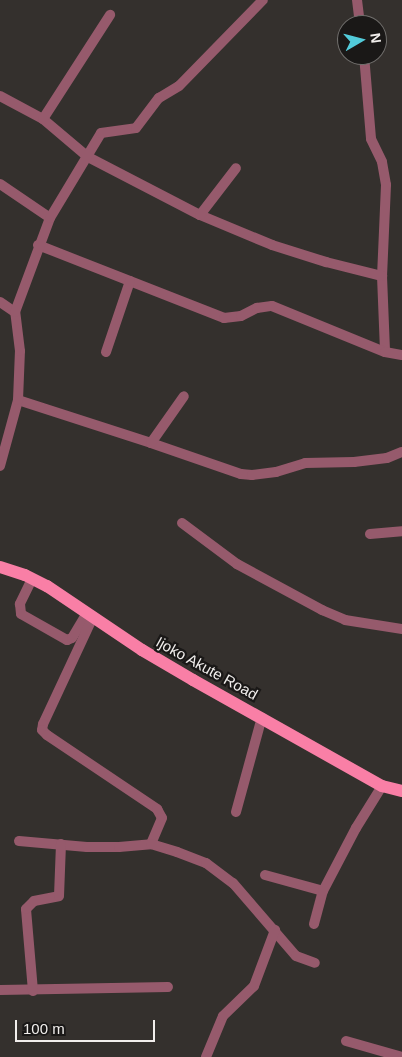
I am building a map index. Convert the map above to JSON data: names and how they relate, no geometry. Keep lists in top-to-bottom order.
{
  "streets": {
    "main road": ["Ijoko Akute Road"]
  },
  "scale_bar": "100 m",
  "north": "right"
}
